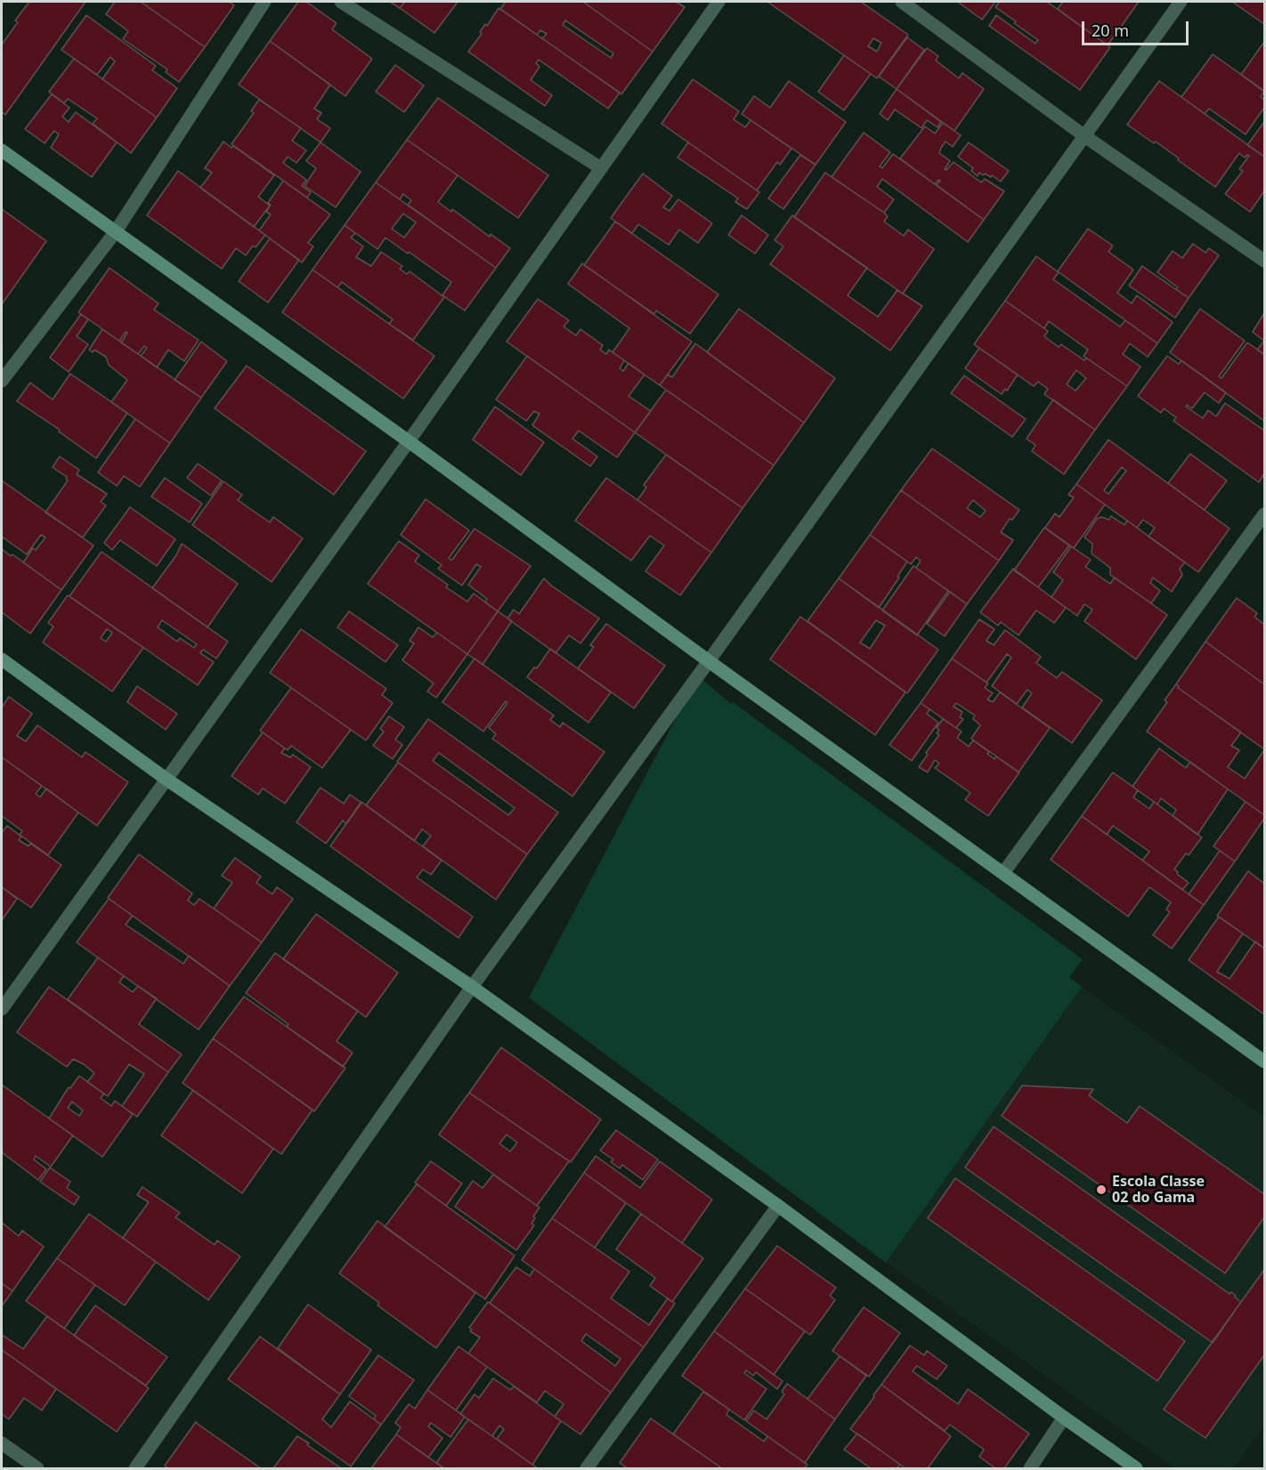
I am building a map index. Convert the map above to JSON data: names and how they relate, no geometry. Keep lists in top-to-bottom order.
{
  "places": ["Escola Classe 02 do Gama"],
  "scale_bar": "20 m"
}
